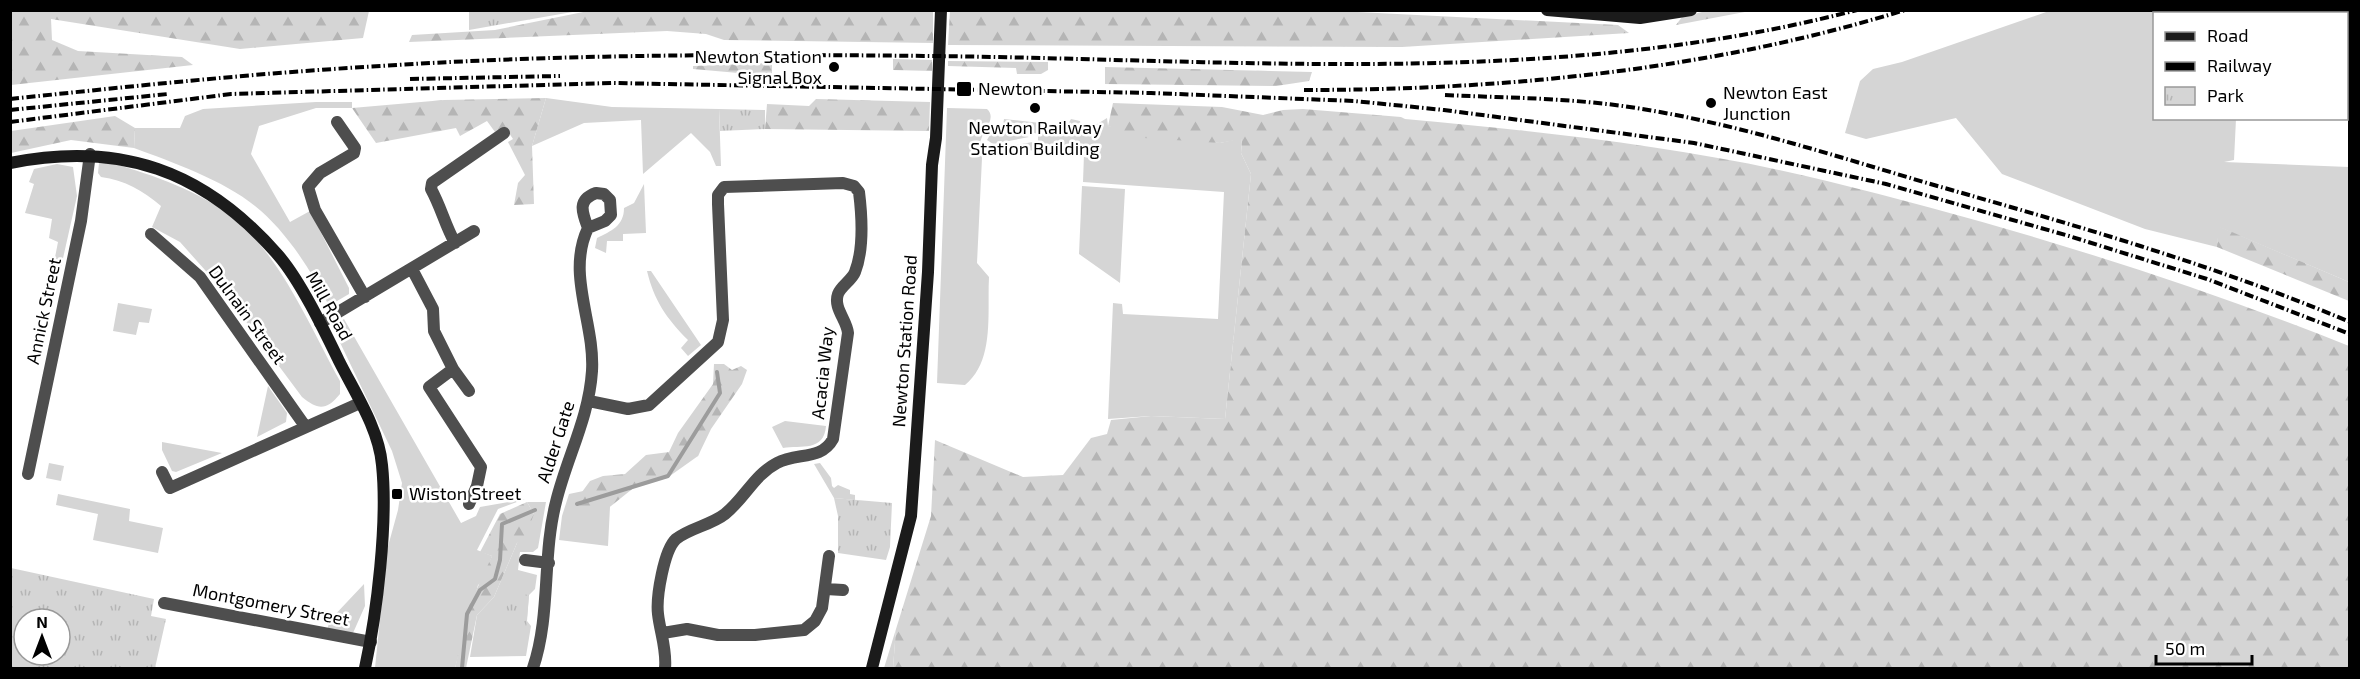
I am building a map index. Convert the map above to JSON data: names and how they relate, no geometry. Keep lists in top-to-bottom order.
{
  "streets": {
    "street": [
      "Mill Road",
      "Annick Street",
      "Dulnain Street",
      "Newton Station Road",
      "Acacia Way",
      "Alder Gate",
      "Montgomery Street"
    ]
  },
  "crossings": [
    ["Mill Road", "Annick Street"],
    ["Mill Road", "Montgomery Street"],
    ["Acacia Way", "Alder Gate"]
  ],
  "places": {
    "other": ["Newton Station Signal Box", "Newton East Junction", "Newton Railway Station Building"],
    "transit": ["Newton", "Wiston Street"]
  },
  "legend": ["Road", "Railway", "Park"],
  "scale_bar": "50 m",
  "north": "top"
}
